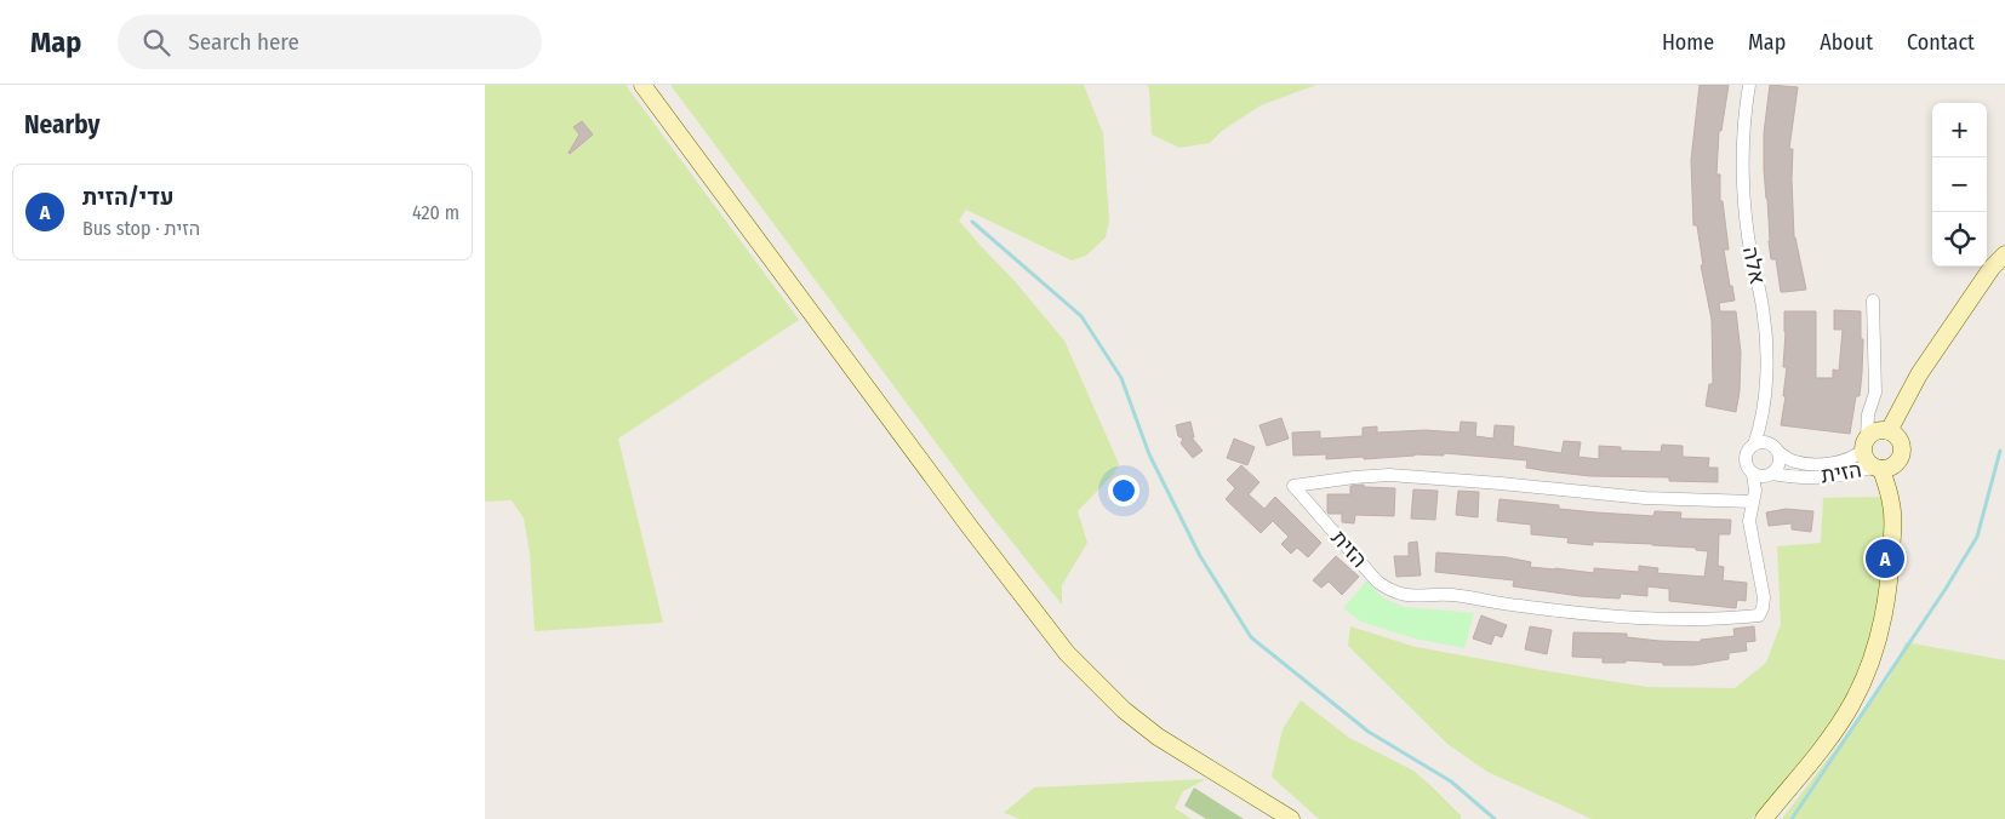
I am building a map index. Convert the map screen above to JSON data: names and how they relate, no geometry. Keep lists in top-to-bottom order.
{
  "streets": {
    "street": ["אלה", "הזית"]
  },
  "crossings": [
    ["אלה", "הזית"]
  ],
  "page": {
    "header": "Map",
    "search": "Search here",
    "nav": [
      "Home",
      "Map",
      "About",
      "Contact"
    ],
    "heading": "Nearby",
    "map_buttons": ["+", "−"],
    "list": [
      {
        "mark": "A",
        "name": "עדי/הזית",
        "note": "Bus stop · הזית",
        "value": "420 m"
      }
    ],
    "pins": "A"
  }
}
